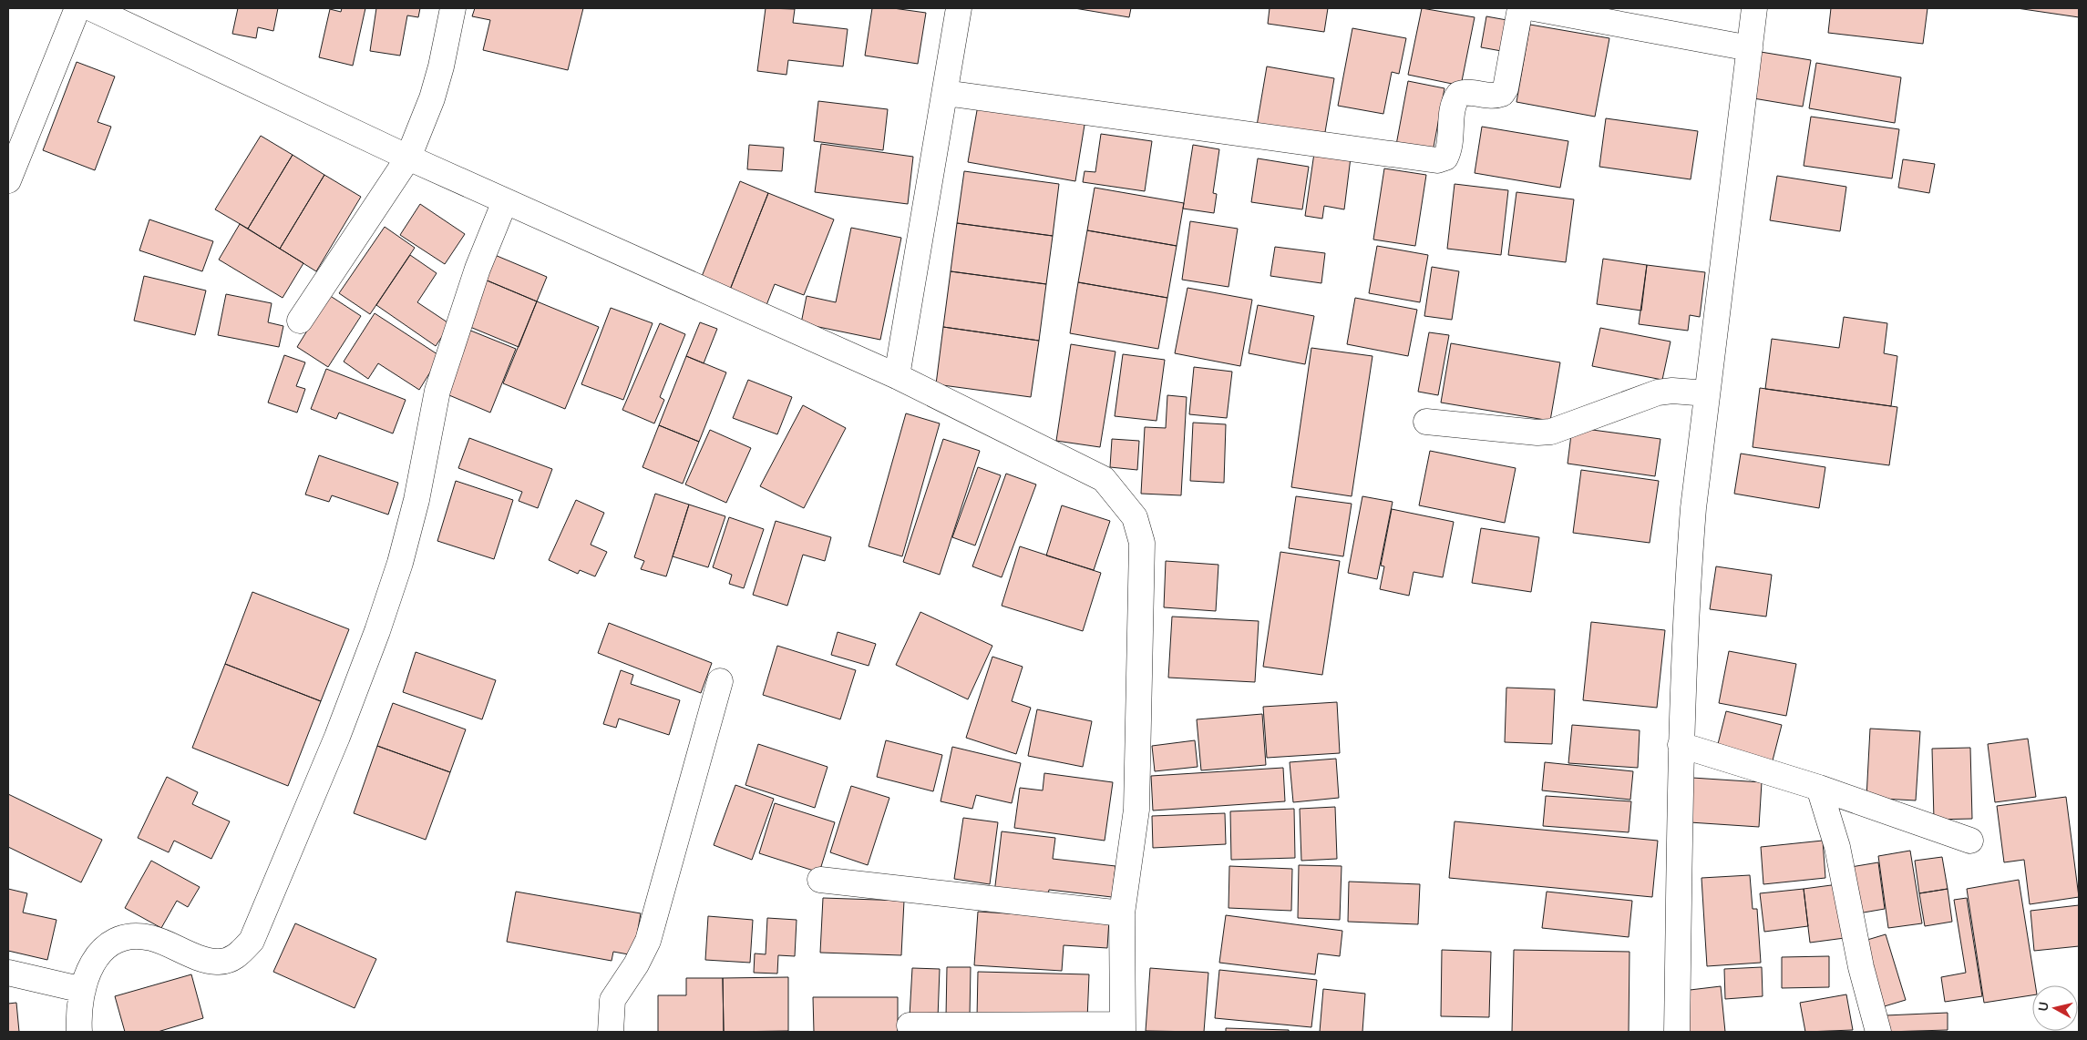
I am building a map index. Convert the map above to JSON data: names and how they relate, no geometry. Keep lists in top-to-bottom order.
{
  "north": "left"
}
